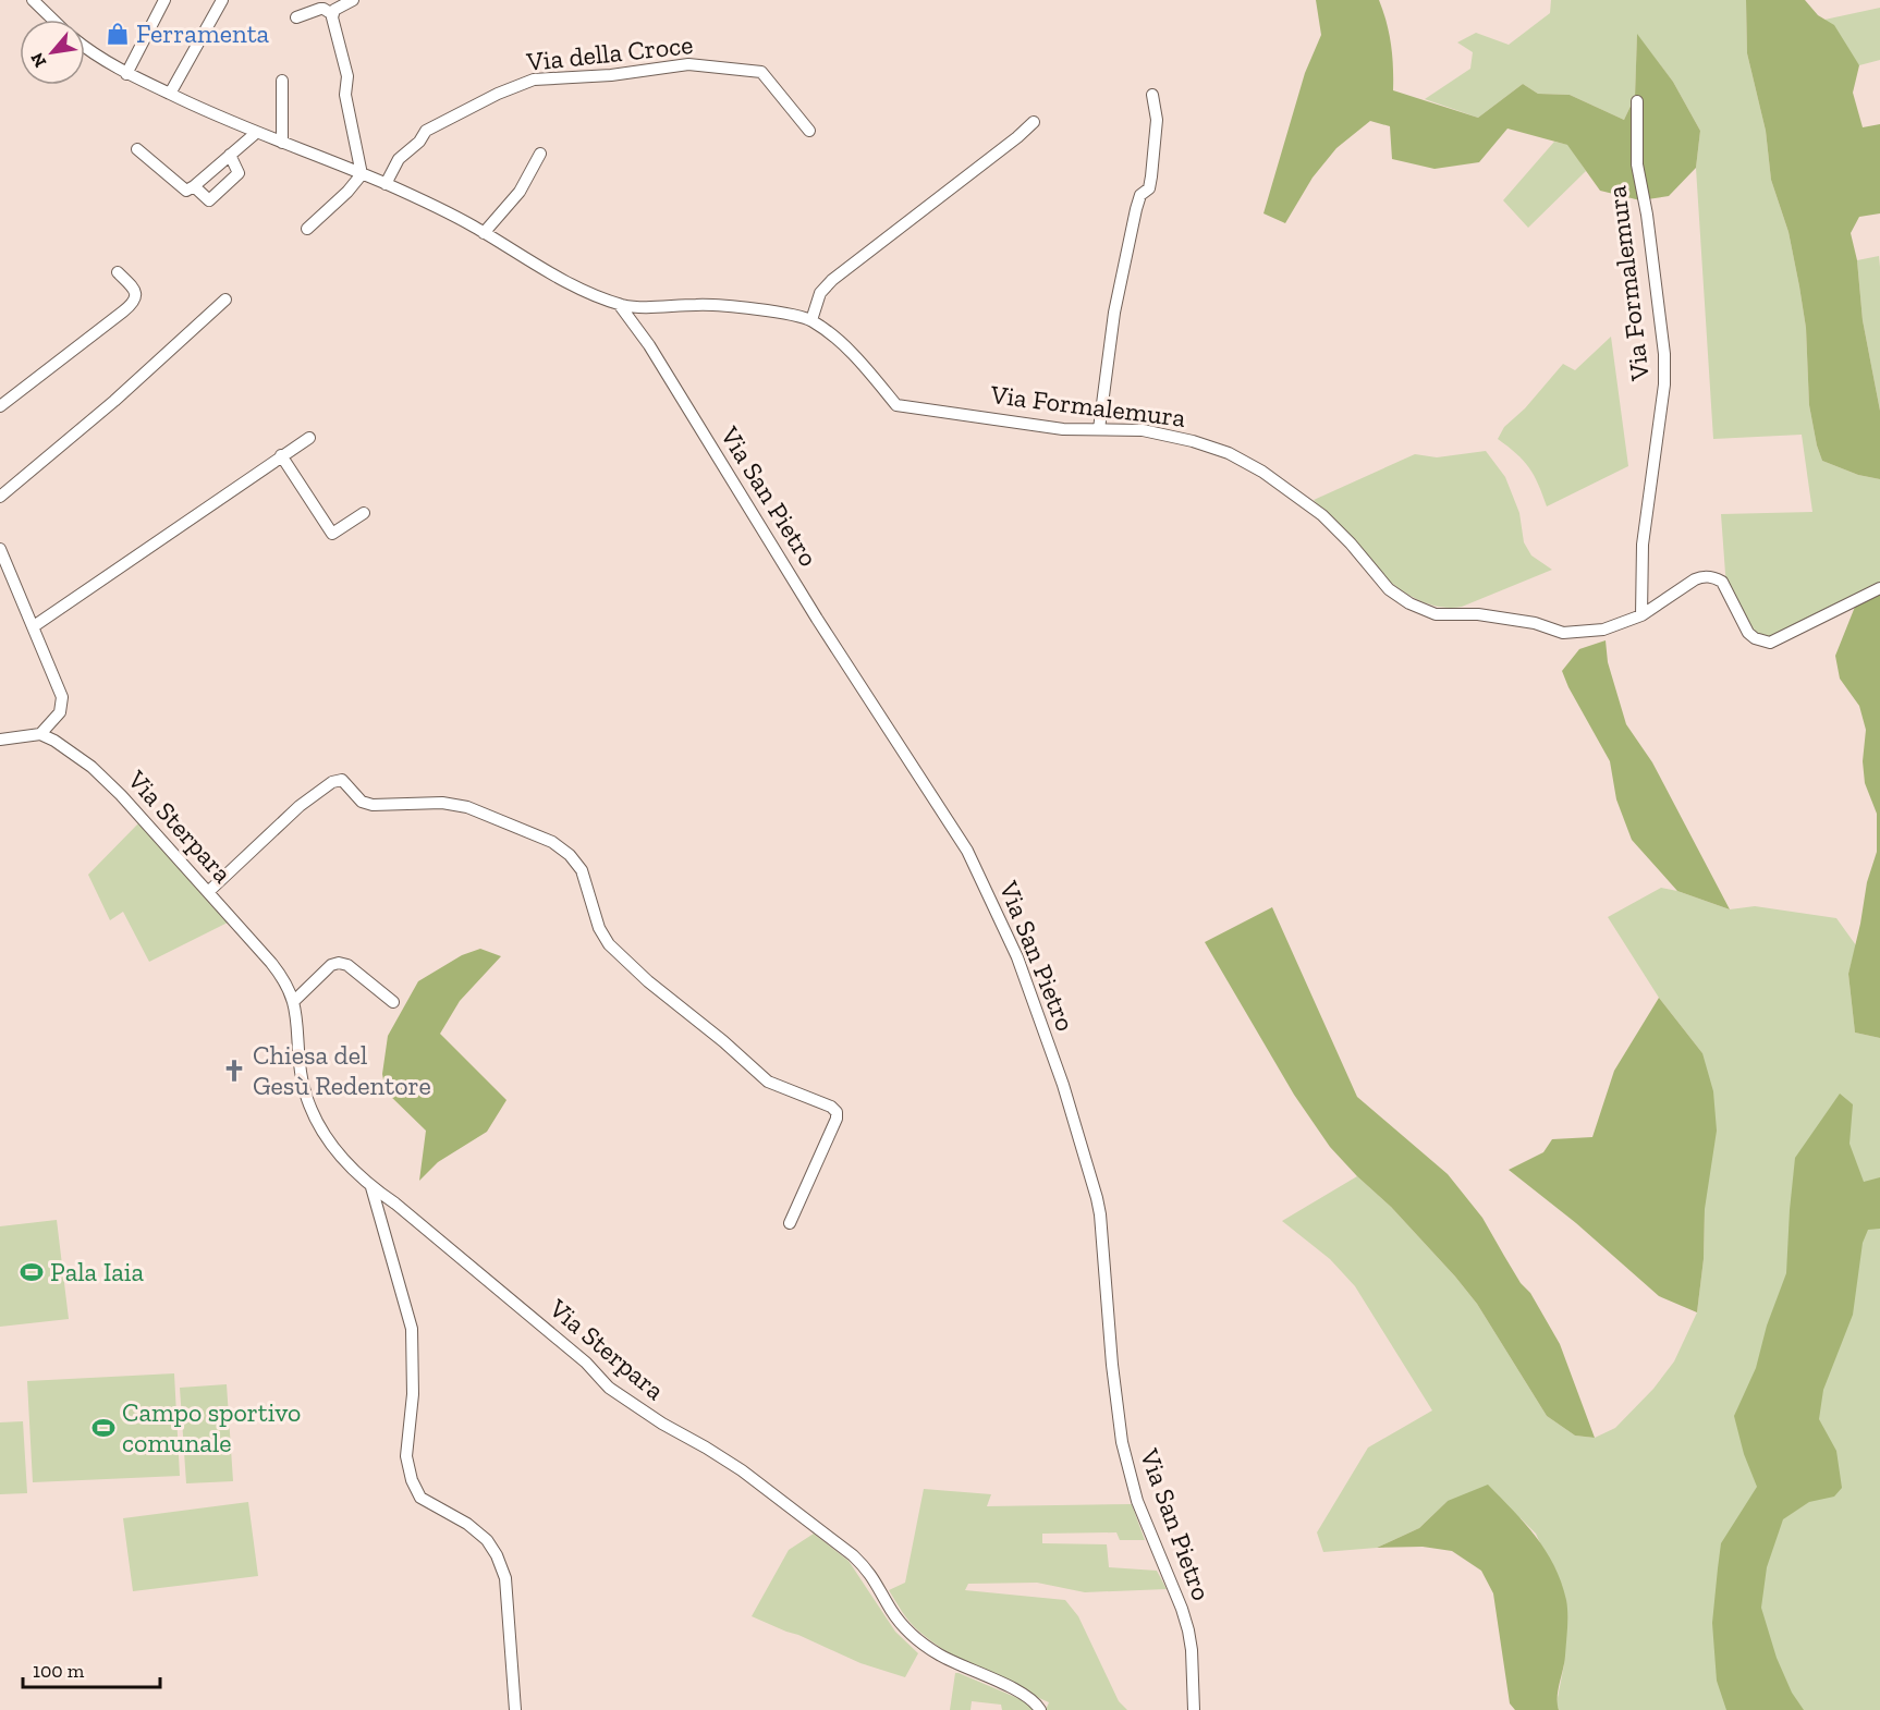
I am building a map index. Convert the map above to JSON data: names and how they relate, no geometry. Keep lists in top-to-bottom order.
{
  "streets": {
    "street": [
      "Via della Croce",
      "Via Formalemura",
      "Via San Pietro",
      "Via Sterpara"
    ]
  },
  "crossings": [
    ["Via Formalemura", "Via San Pietro"]
  ],
  "places": {
    "shop": ["Ferramenta"],
    "church": ["Chiesa del Gesù Redentore"],
    "sports": ["Pala Iaia", "Campo sportivo comunale"]
  },
  "scale_bar": "100 m",
  "north": "bottom left"
}
